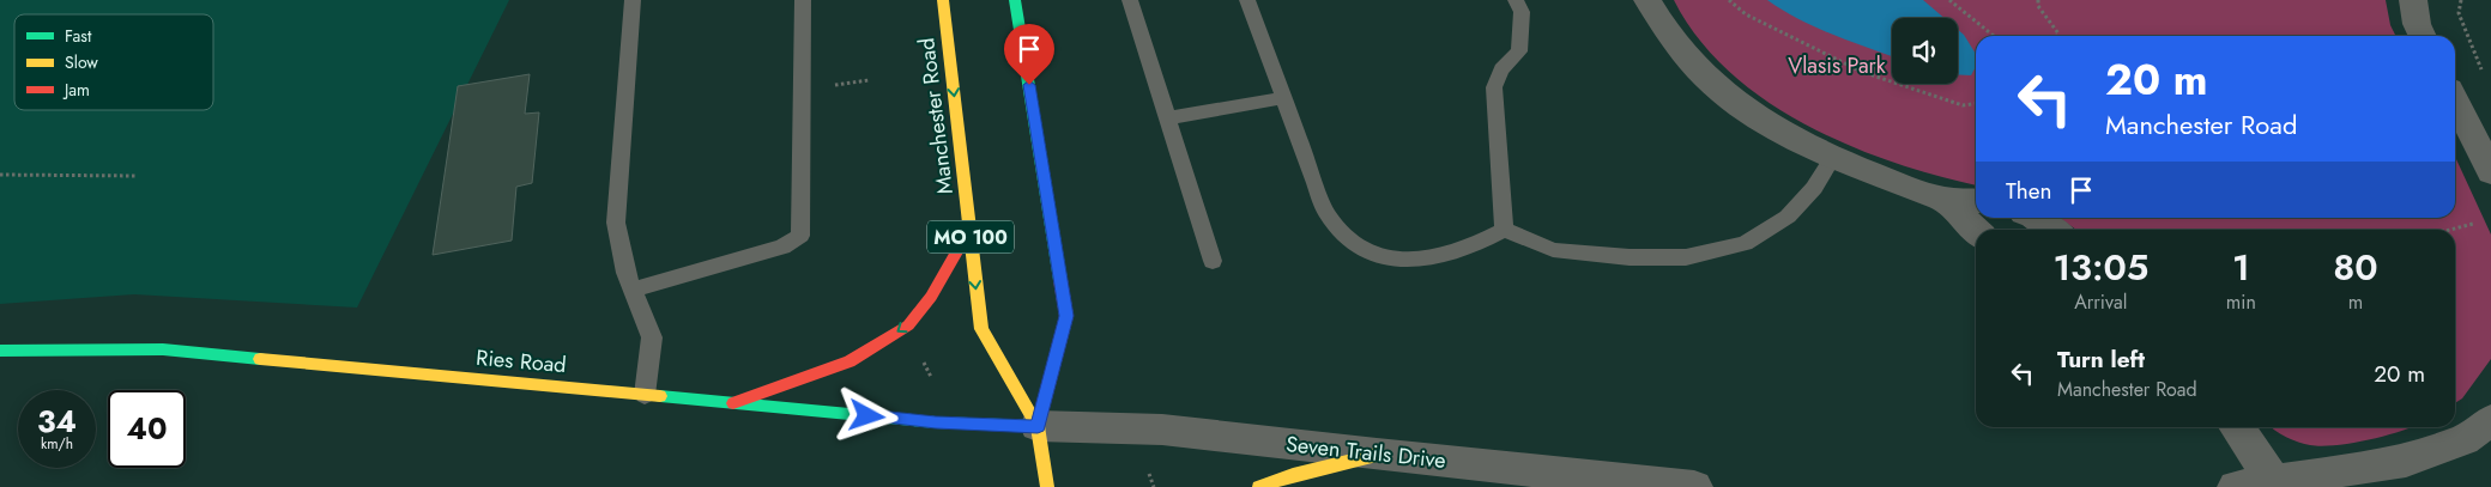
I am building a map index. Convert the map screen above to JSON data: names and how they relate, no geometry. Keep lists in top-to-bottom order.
{
  "streets": {
    "main road": ["Manchester Road", "MO 100", "Ries Road"],
    "street": ["Seven Trails Drive"]
  },
  "crossings": [
    ["Manchester Road", "Ries Road"],
    ["Manchester Road", "Seven Trails Drive"],
    ["Ries Road", "Seven Trails Drive"]
  ],
  "parks": ["Vlasis Park"],
  "legend": ["Fast", "Slow", "Jam"],
  "page": {
    "turn": ["20 m", "Manchester Road"],
    "then": "Then",
    "eta": [
      "13:05",
      "Arrival",
      "1",
      "min",
      "80",
      "m"
    ],
    "list": [
      {
        "name": "Turn left",
        "note": "Manchester Road",
        "value": "20 m"
      }
    ],
    "speed": "34 km/h",
    "limit": "40"
  }
}
